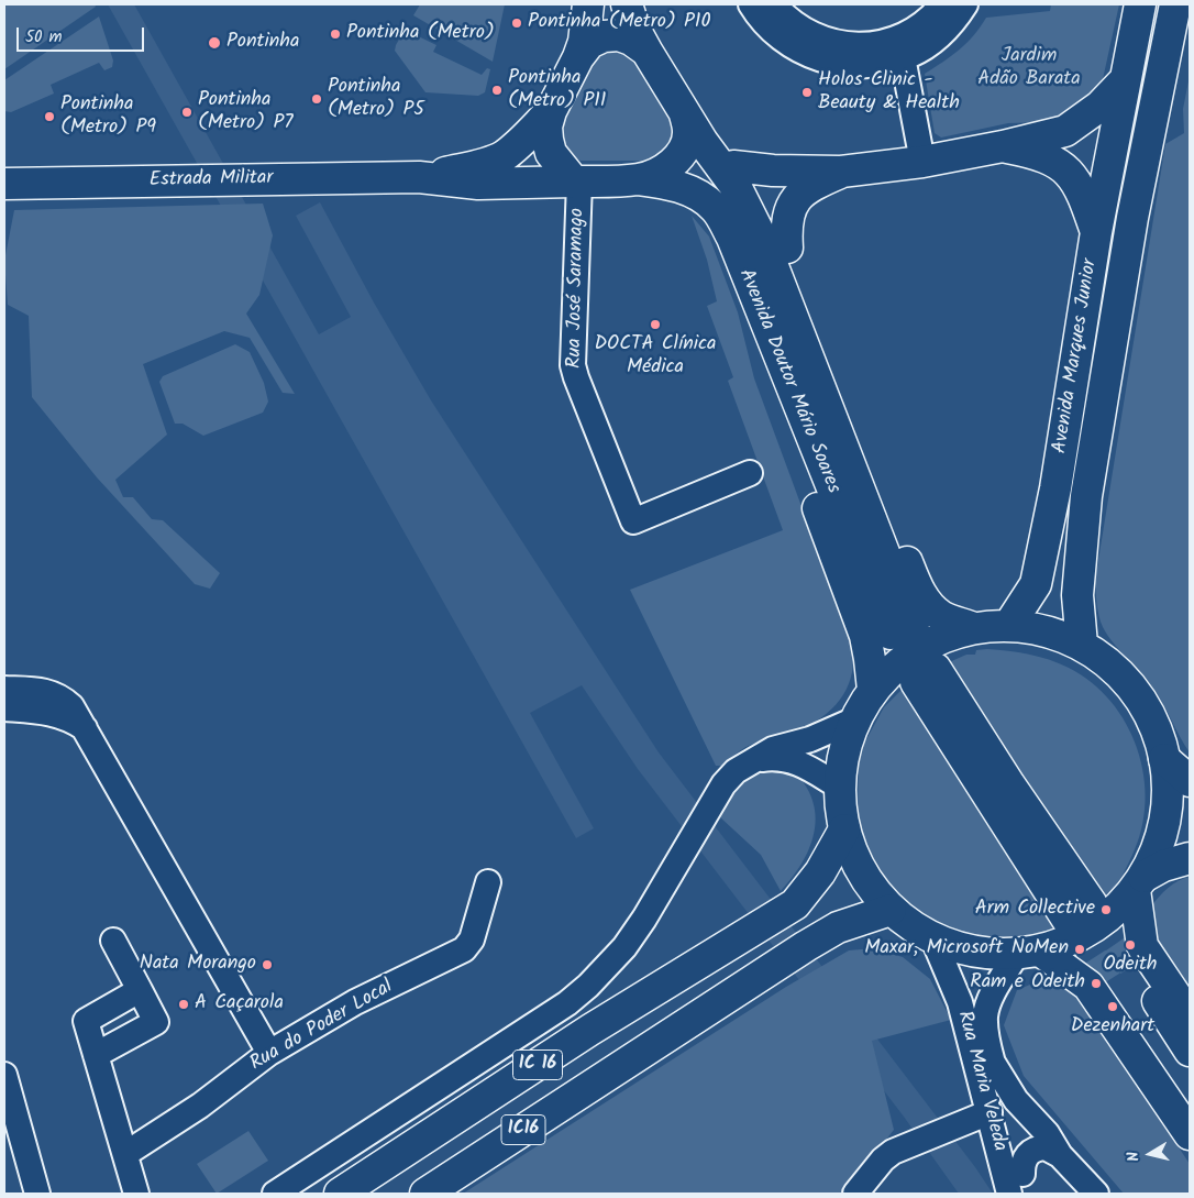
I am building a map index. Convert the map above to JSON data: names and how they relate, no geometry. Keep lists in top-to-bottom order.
{
  "streets": {
    "main road": [
      "Estrada Militar",
      "Avenida Marques Junior",
      "Avenida Doutor Mário Soares",
      "IC 16",
      "IC16"
    ],
    "street": ["Rua José Saramago", "Rua do Poder Local", "Rua Maria Veleda"]
  },
  "crossings": [
    ["Estrada Militar", "Rua José Saramago"],
    ["Estrada Militar", "Avenida Doutor Mário Soares"],
    ["Rua José Saramago", "Avenida Doutor Mário Soares"]
  ],
  "parks": ["Jardim Adão Barata"],
  "places": [
    "Pontinha (Metro) P10",
    "Pontinha (Metro)",
    "Pontinha",
    "Pontinha (Metro) P11",
    "Holos Clinic - Beauty & Health",
    "Pontinha (Metro) P5",
    "Pontinha (Metro) P7",
    "Pontinha (Metro) P9",
    "DOCTA Clínica Médica",
    "Arm Collective",
    "Odeith",
    "Maxar, Microsoft NoMen",
    "Nata Morango",
    "Ram e Odeith",
    "A Caçarola",
    "Dezenhart"
  ],
  "scale_bar": "50 m",
  "north": "left"
}
